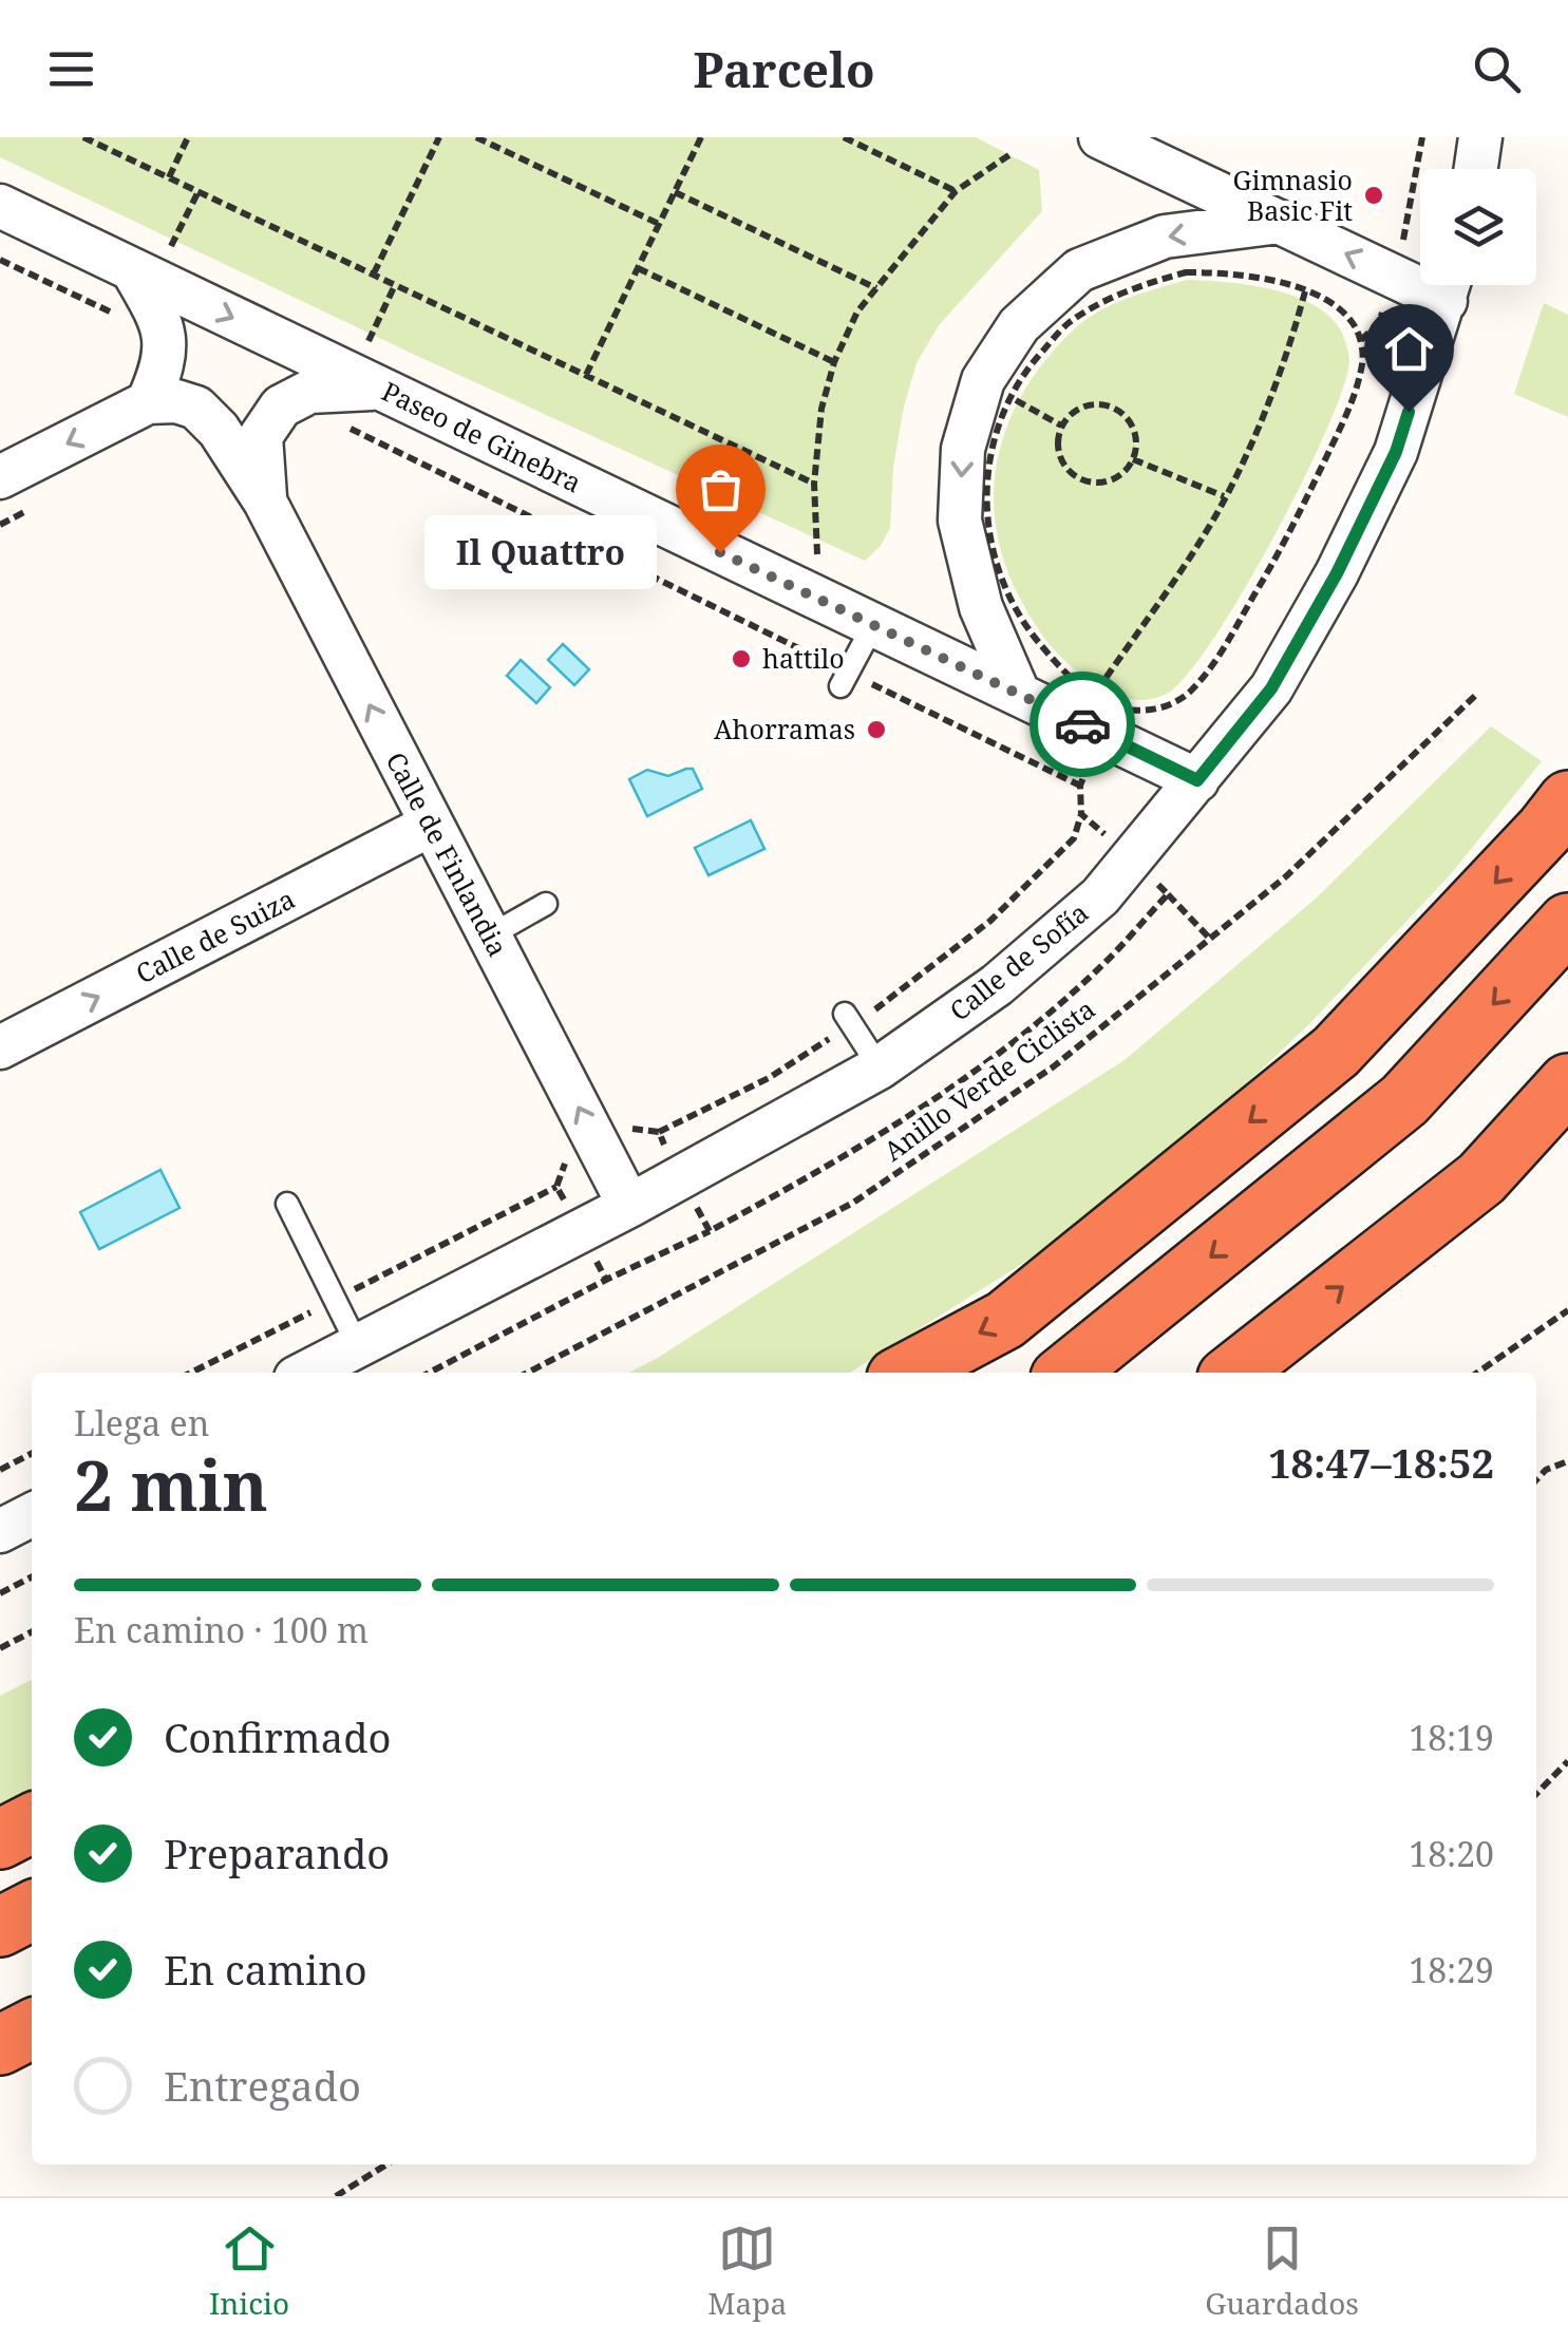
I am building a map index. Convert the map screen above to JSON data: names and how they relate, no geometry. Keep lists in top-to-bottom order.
{
  "streets": {
    "street": [
      "Paseo de Ginebra",
      "Calle de Finlandia",
      "Calle de Suiza",
      "Calle de Sofía"
    ],
    "path": ["Anillo Verde Ciclista"]
  },
  "crossings": [
    ["Paseo de Ginebra", "Calle de Finlandia"],
    ["Paseo de Ginebra", "Calle de Sofía"],
    ["Calle de Finlandia", "Calle de Suiza"],
    ["Calle de Finlandia", "Calle de Sofía"]
  ],
  "one_way": ["Calle de Finlandia", "Calle de Suiza"],
  "places": [
    "Gimnasio Basic Fit",
    "Il Quattro",
    "hattilo",
    "Ahorramas"
  ],
  "page": {
    "header": "Parcelo",
    "bubble": "Il Quattro",
    "heading": ["2 min", "Llega en", "18:47–18:52"],
    "bar": "En camino · 100 m",
    "list": [
      ["Confirmado", "18:19"],
      ["Preparando", "18:20"],
      ["En camino", "18:29"],
      "Entregado"
    ],
    "tabs": ["Inicio", "Mapa", "Guardados"]
  }
}
